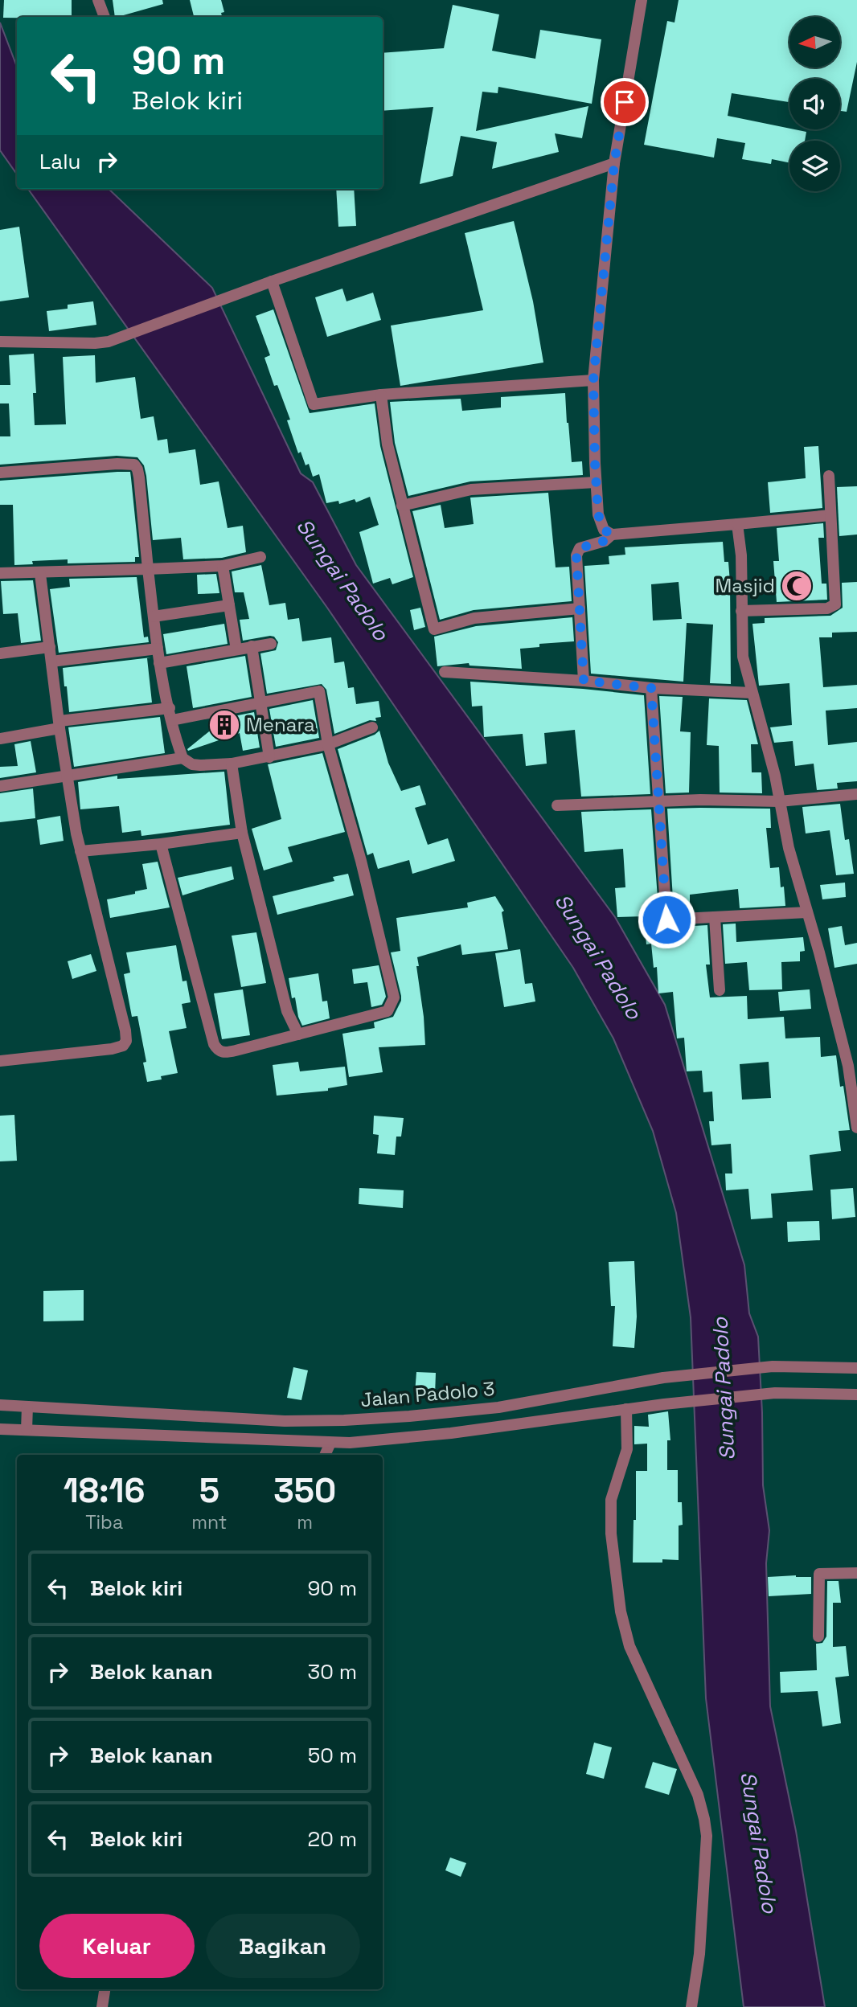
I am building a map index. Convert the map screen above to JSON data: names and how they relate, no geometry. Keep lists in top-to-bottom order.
{
  "streets": {
    "street": ["Jalan Padolo 3"]
  },
  "water": ["Sungai Padolo"],
  "places": {
    "mosque": ["Masjid"],
    "building": ["Menara"]
  },
  "north": "left",
  "page": {
    "turn": ["90 m", "Belok kiri"],
    "then": "Lalu",
    "eta": [
      "18:16",
      "Tiba",
      "5",
      "mnt",
      "350",
      "m"
    ],
    "list": [
      {
        "name": "Belok kiri",
        "value": "90 m"
      },
      {
        "name": "Belok kanan",
        "value": "30 m"
      },
      {
        "name": "Belok kanan",
        "value": "50 m"
      },
      {
        "name": "Belok kiri",
        "value": "20 m"
      }
    ],
    "buttons": ["Keluar", "Bagikan"]
  }
}
